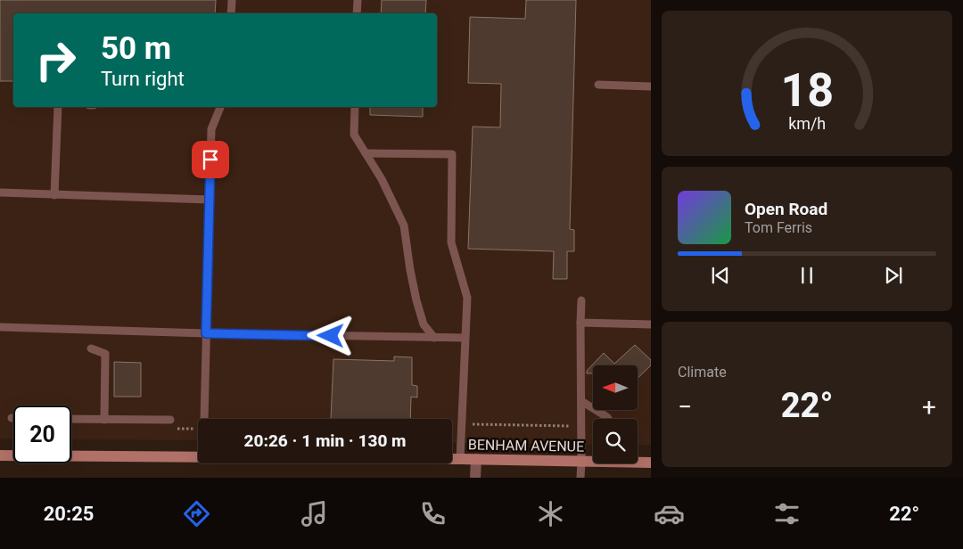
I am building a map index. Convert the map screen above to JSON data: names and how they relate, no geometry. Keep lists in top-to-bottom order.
{
  "streets": {
    "main road": ["BENHAM AVENUE"]
  },
  "north": "left",
  "page": {
    "turn": ["50 m", "Turn right"],
    "song": ["Open Road", "Tom Ferris"],
    "tile": "Climate",
    "heat": ["−", "22°", "+"],
    "limit": "20",
    "trip": "20:26 · 1 min · 130 m",
    "tabs": ["20:25", "22°"],
    "gauge": ["18", "km/h"]
  }
}
